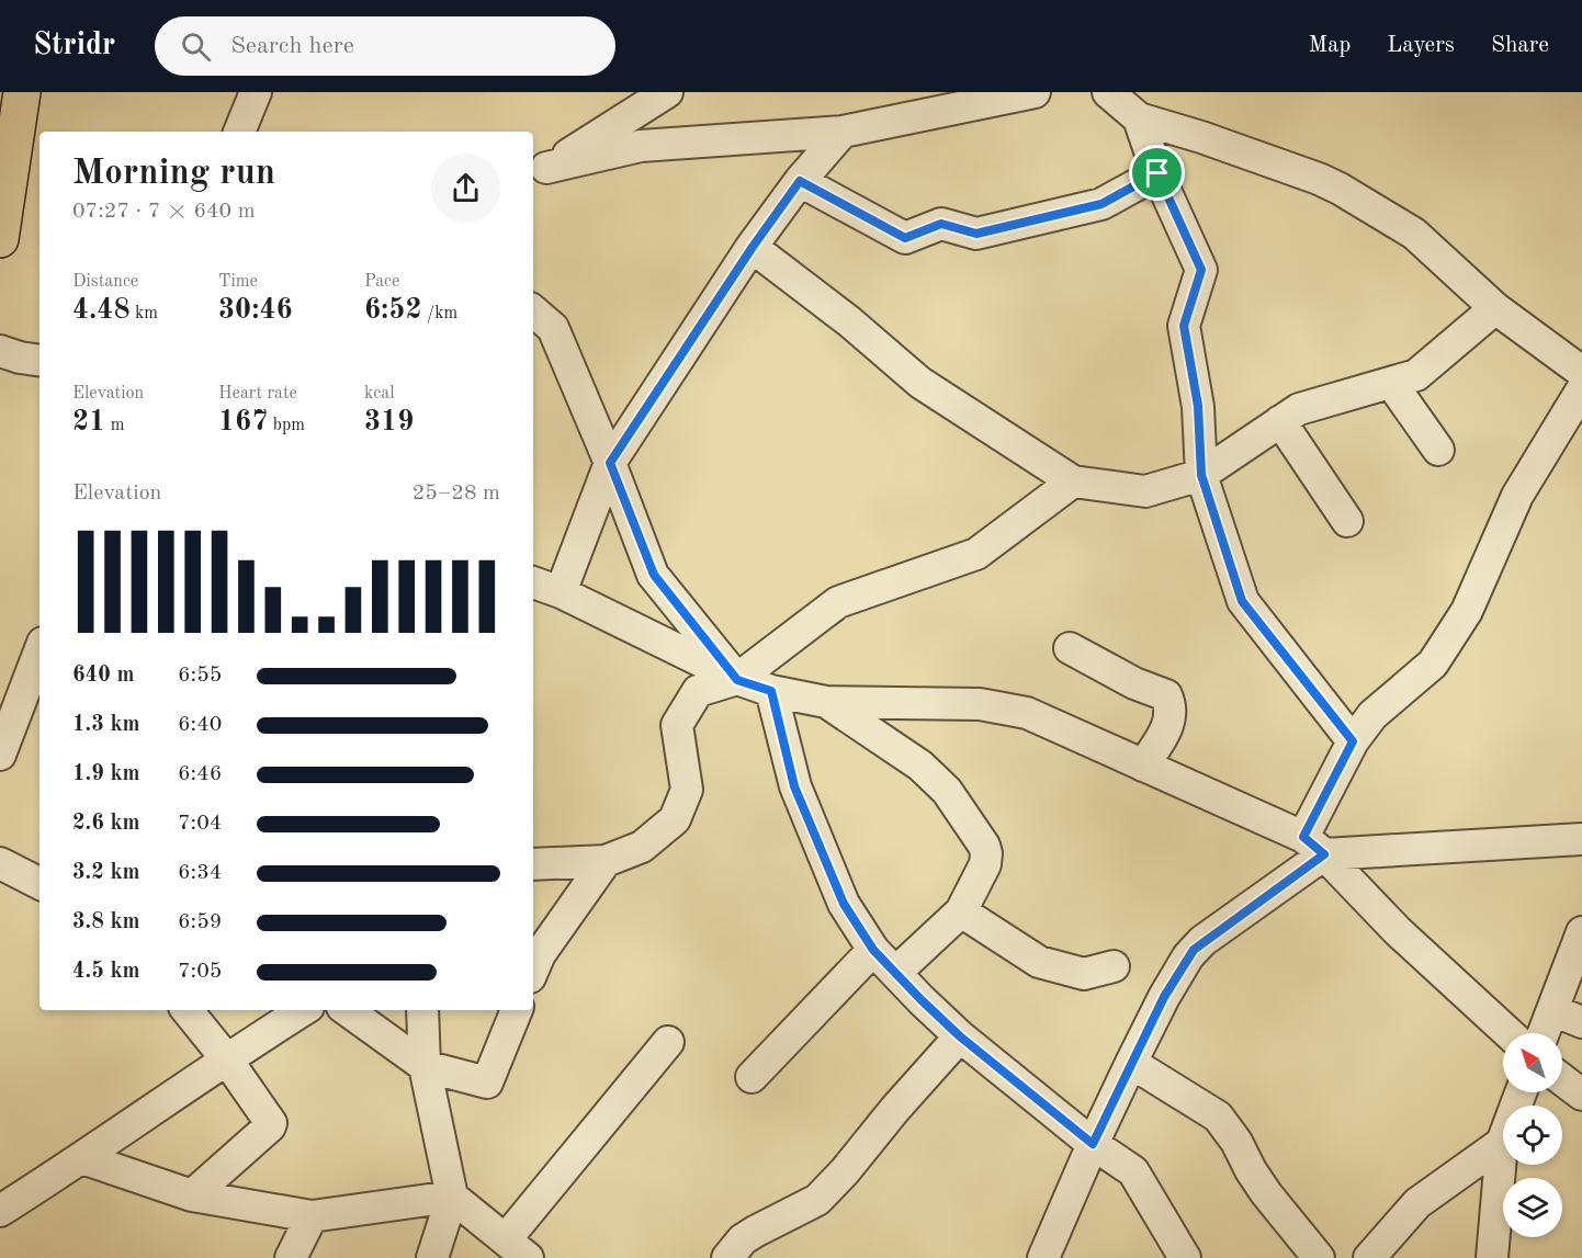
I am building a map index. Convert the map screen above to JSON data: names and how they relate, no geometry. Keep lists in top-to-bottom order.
{
  "north": "top left",
  "page": {
    "header": "Stridr",
    "search": "Search here",
    "nav": ["Map", "Layers", "Share"],
    "heading": ["Morning run", "07:27 · 7 × 640 m"],
    "stats": [
      ["Distance", "4.48 km"],
      ["Time", "30:46"],
      ["Pace", "6:52 /km"],
      ["Elevation", "21 m"],
      ["Heart rate", "167 bpm"],
      ["kcal", "319"]
    ],
    "chart": ["Elevation", "25–28 m"],
    "list": [
      {
        "name": "640 m",
        "note": "6:55"
      },
      {
        "name": "1.3 km",
        "note": "6:40"
      },
      {
        "name": "1.9 km",
        "note": "6:46"
      },
      {
        "name": "2.6 km",
        "note": "7:04"
      },
      {
        "name": "3.2 km",
        "note": "6:34"
      },
      {
        "name": "3.8 km",
        "note": "6:59"
      },
      {
        "name": "4.5 km",
        "note": "7:05"
      }
    ]
  }
}
